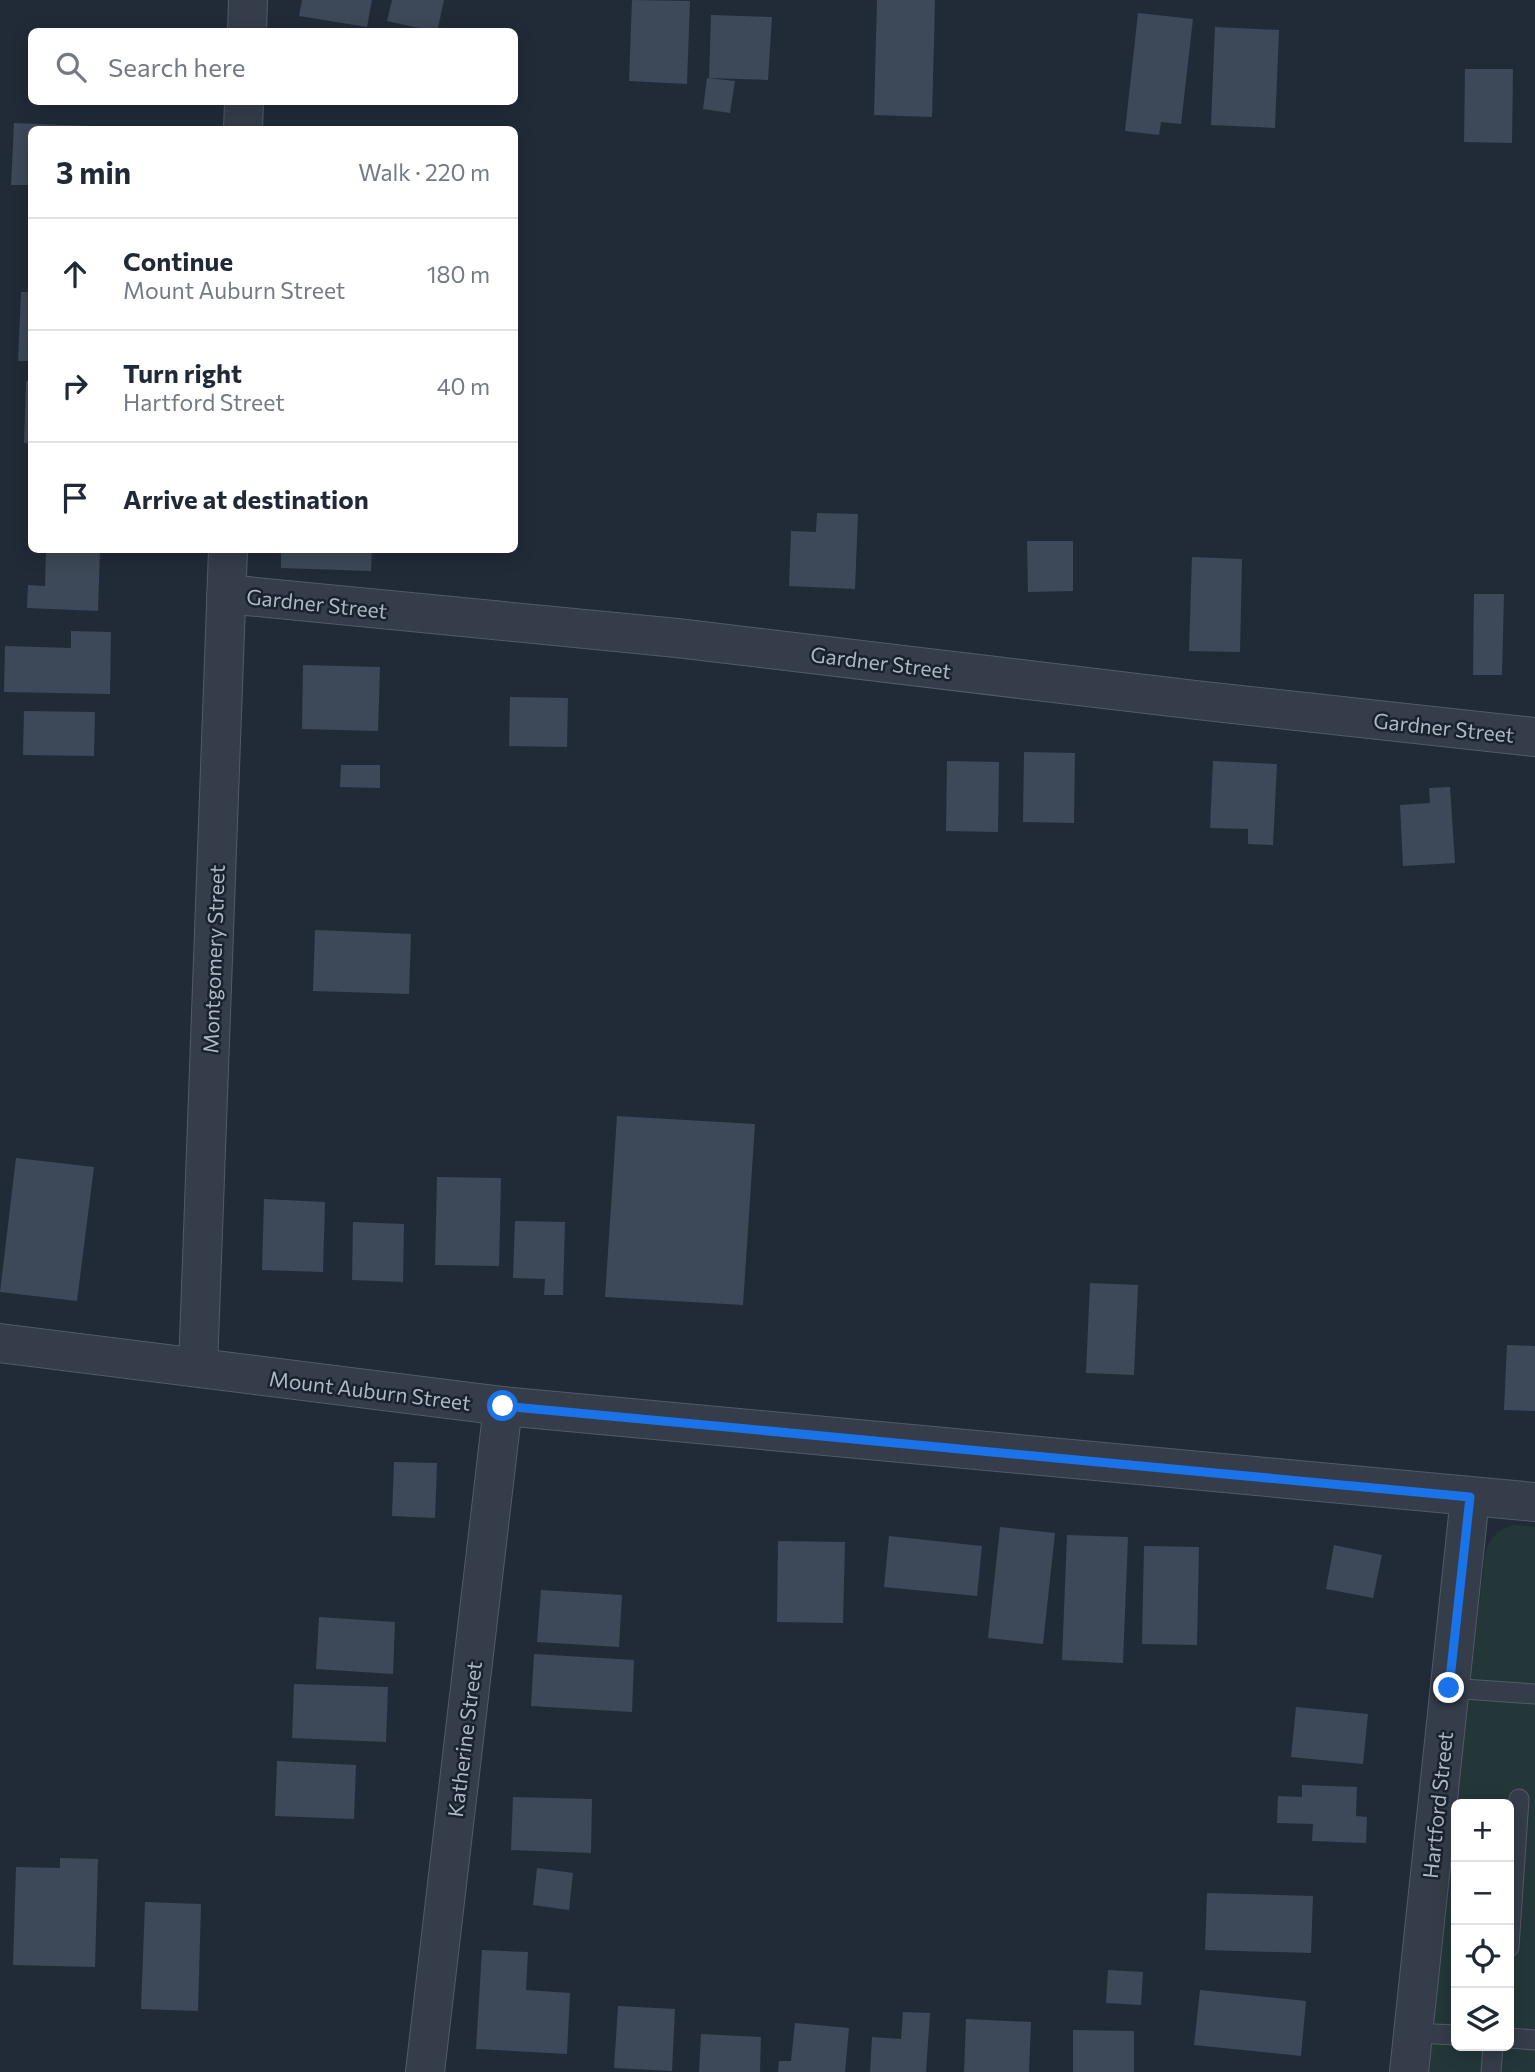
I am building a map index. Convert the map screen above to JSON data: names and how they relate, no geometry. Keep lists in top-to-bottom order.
{
  "streets": {
    "street": [
      "Gardner Street",
      "Montgomery Street",
      "Mount Auburn Street",
      "Katherine Street",
      "Hartford Street"
    ]
  },
  "crossings": [
    ["Gardner Street", "Montgomery Street"],
    ["Montgomery Street", "Mount Auburn Street"],
    ["Mount Auburn Street", "Katherine Street"],
    ["Mount Auburn Street", "Hartford Street"]
  ],
  "page": {
    "search": "Search here",
    "heading": ["3 min", "Walk · 220 m"],
    "list": [
      ["Continue", "Mount Auburn Street", "180 m"],
      ["Turn right", "Hartford Street", "40 m"],
      "Arrive at destination"
    ],
    "map_buttons": ["+", "−"]
  }
}
